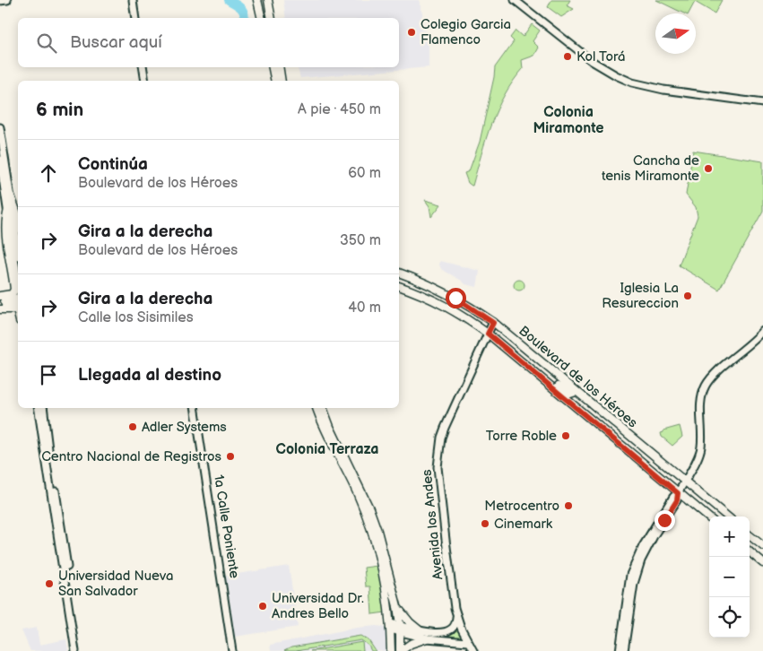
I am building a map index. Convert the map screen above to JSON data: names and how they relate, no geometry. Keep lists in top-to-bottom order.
{
  "streets": {
    "main road": ["Boulevard de los Héroes", "Avenida los Andes", "1a Calle Poniente"]
  },
  "crossings": [
    ["Boulevard de los Héroes", "Avenida los Andes"]
  ],
  "districts": ["Colonia Miramonte", "Colonia Terraza"],
  "places": [
    "Colegio Garcia Flamenco",
    "Kol Torá",
    "Cancha de tenis Miramonte",
    "Iglesia La Resureccion",
    "Adler Systems",
    "Torre Roble",
    "Centro Nacional de Registros",
    "Metrocentro",
    "Cinemark",
    "Universidad Nueva San Salvador",
    "Universidad Dr. Andres Bello"
  ],
  "north": "right",
  "page": {
    "search": "Buscar aquí",
    "heading": ["6 min", "A pie · 450 m"],
    "list": [
      ["Continúa", "Boulevard de los Héroes", "60 m"],
      ["Gira a la derecha", "Boulevard de los Héroes", "350 m"],
      ["Gira a la derecha", "Calle los Sisimiles", "40 m"],
      "Llegada al destino"
    ],
    "map_buttons": ["+", "−"]
  }
}
